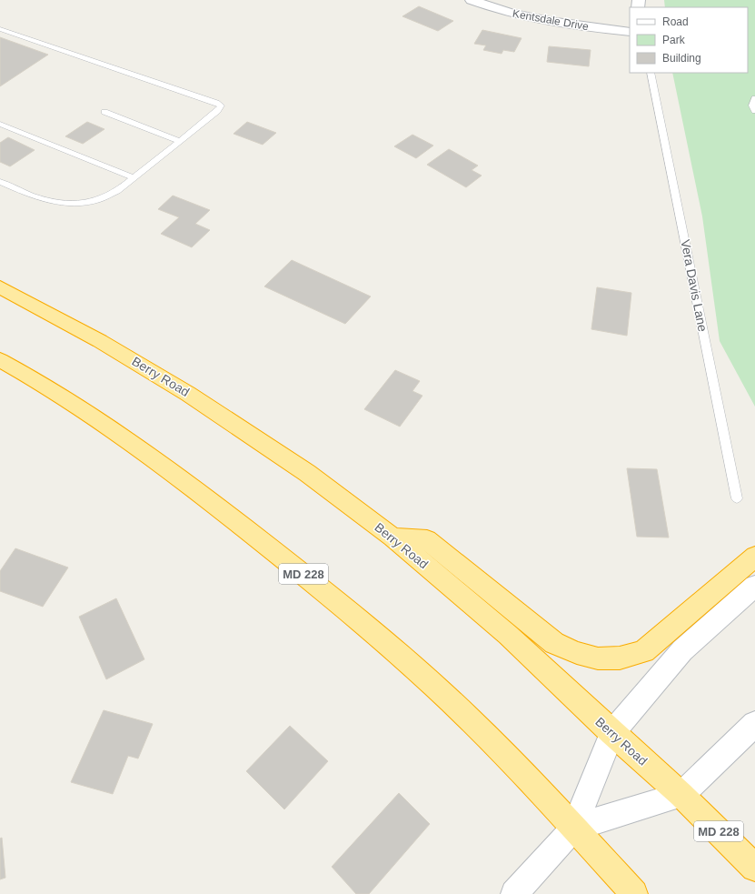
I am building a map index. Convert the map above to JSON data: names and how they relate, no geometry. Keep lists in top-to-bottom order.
{
  "streets": {
    "highway": ["Berry Road", "MD 228"],
    "main road": ["Kentsdale Drive"],
    "lane": ["Vera Davis Lane"]
  },
  "legend": ["Road", "Park", "Building"]
}
